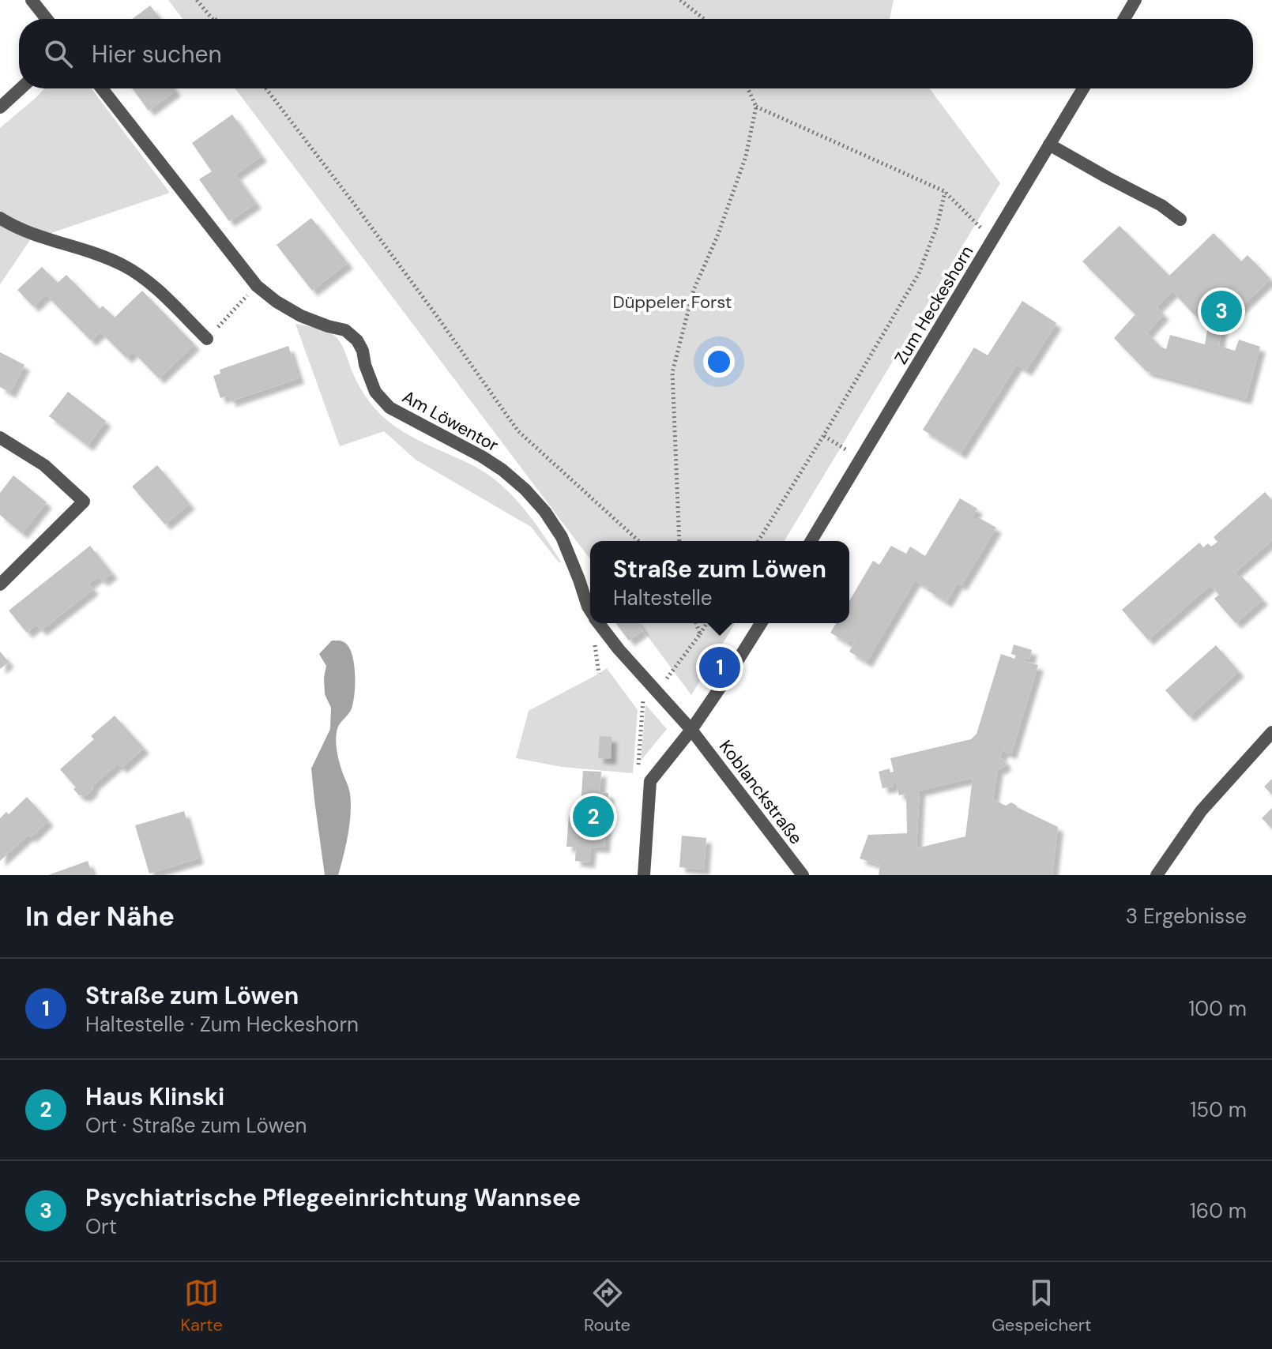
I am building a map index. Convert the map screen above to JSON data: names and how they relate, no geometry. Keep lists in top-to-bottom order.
{
  "streets": {
    "street": ["Zum Heckeshorn", "Am Löwentor", "Koblanckstraße"]
  },
  "crossings": [
    ["Am Löwentor", "Koblanckstraße"]
  ],
  "parks": ["Düppeler Forst"],
  "page": {
    "search": "Hier suchen",
    "pins": ["3", "1", "2"],
    "popup": ["Straße zum Löwen", "Haltestelle"],
    "heading": ["In der Nähe", "3 Ergebnisse"],
    "list": [
      {
        "mark": "1",
        "name": "Straße zum Löwen",
        "note": "Haltestelle · Zum Heckeshorn",
        "value": "100 m"
      },
      {
        "mark": "2",
        "name": "Haus Klinski",
        "note": "Ort · Straße zum Löwen",
        "value": "150 m"
      },
      {
        "mark": "3",
        "name": "Psychiatrische Pflegeeinrichtung Wannsee",
        "note": "Ort",
        "value": "160 m"
      }
    ],
    "nav": ["Karte", "Route", "Gespeichert"]
  }
}
